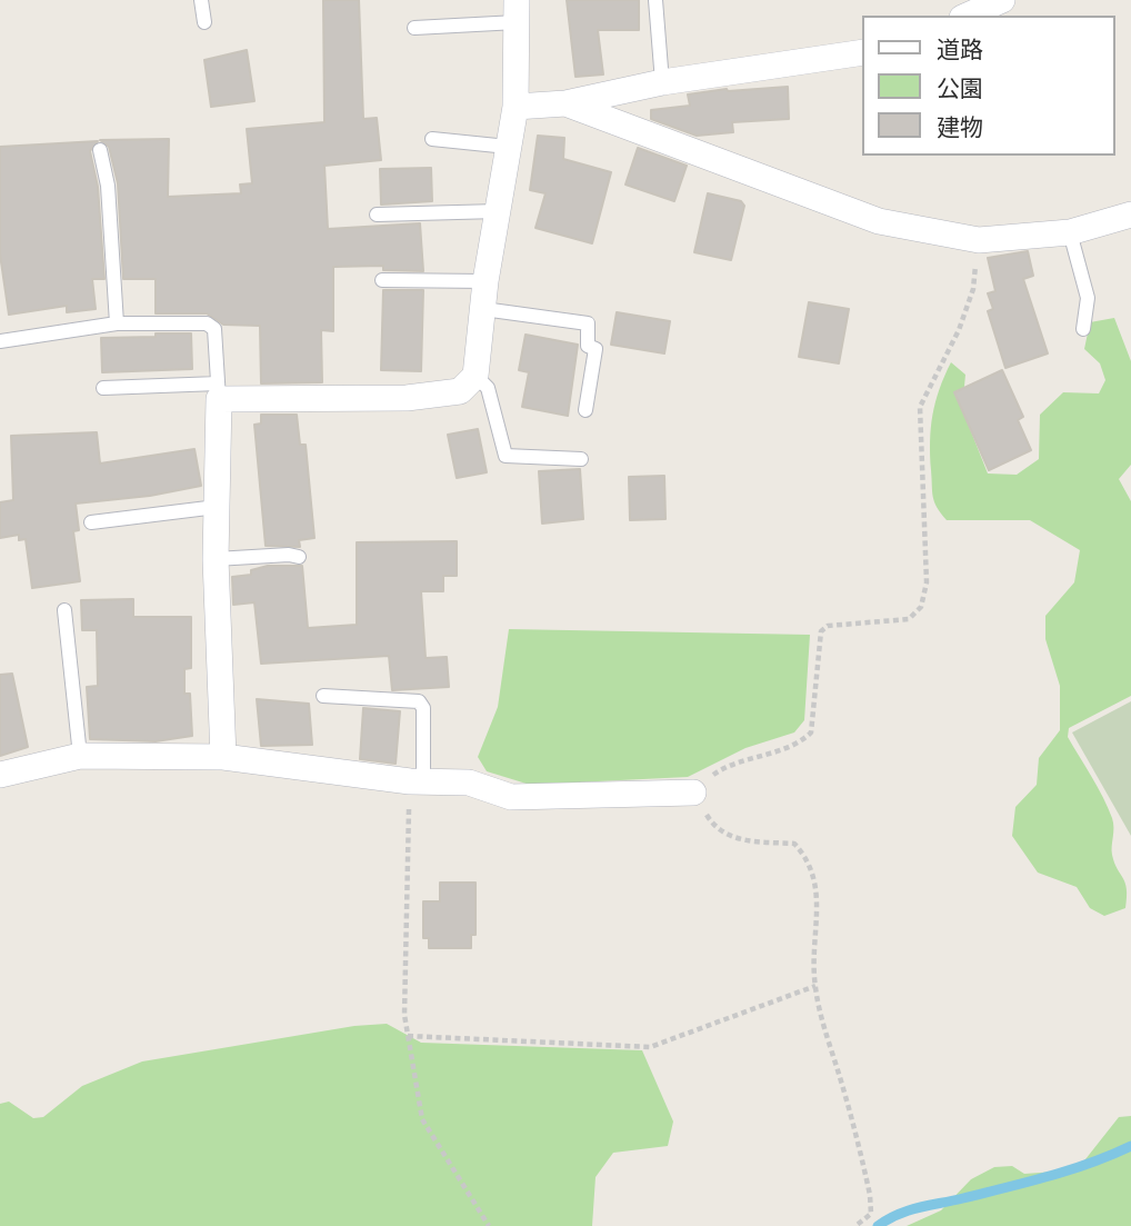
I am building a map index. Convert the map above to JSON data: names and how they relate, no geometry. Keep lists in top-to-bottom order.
{
  "legend": ["道路", "公園", "建物"]
}
